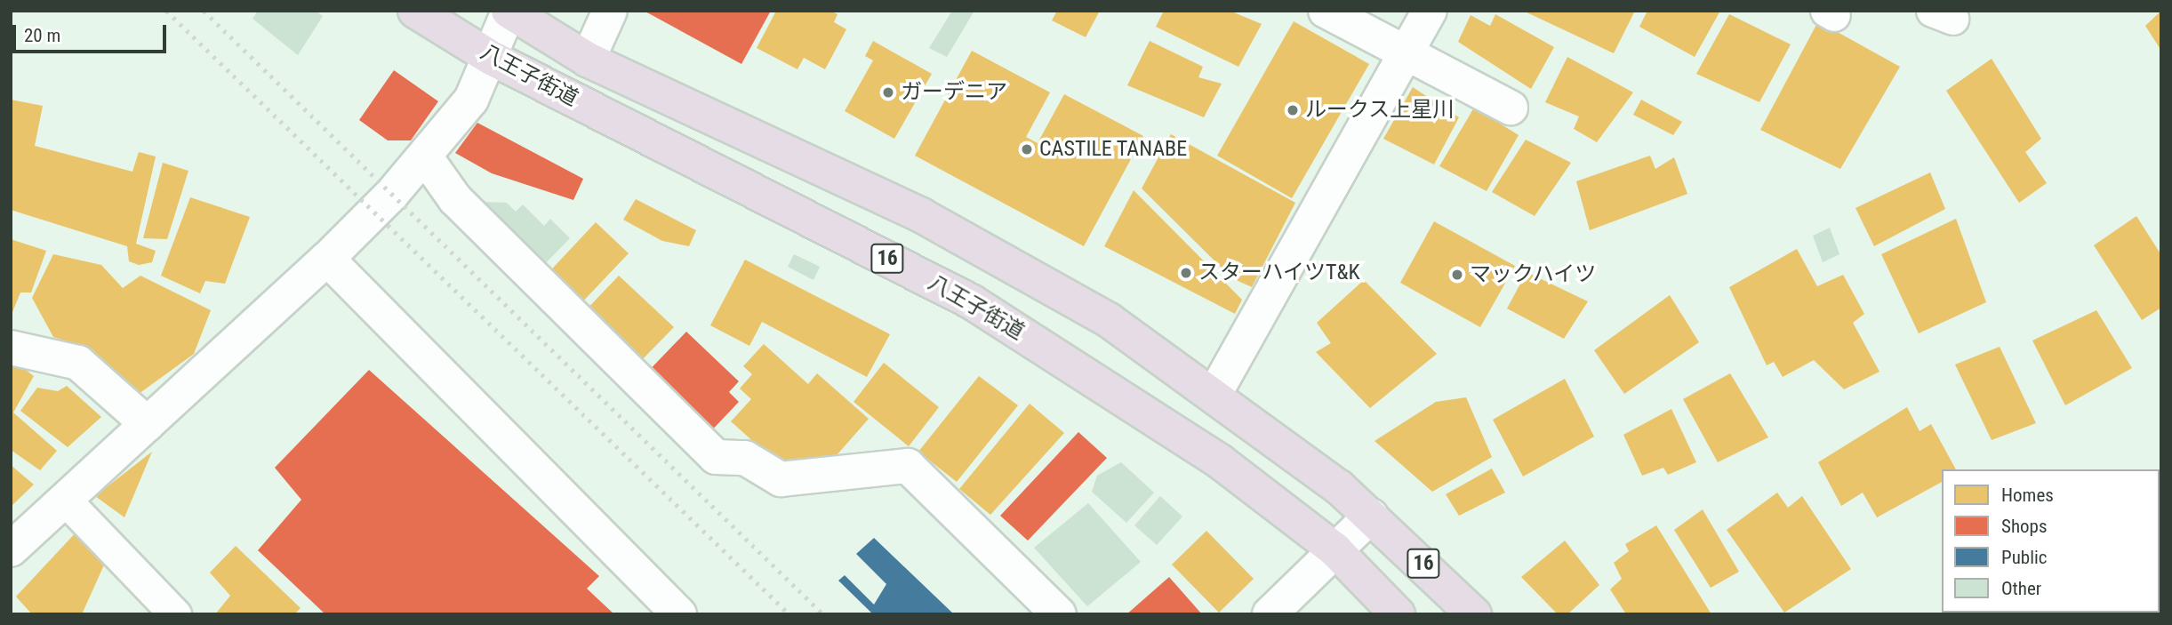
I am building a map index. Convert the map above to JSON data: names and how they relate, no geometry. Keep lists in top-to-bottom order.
{
  "streets": {
    "highway": ["八王子街道", "16"]
  },
  "places": [
    "ガーデニア",
    "ルークス上星川",
    "CASTILE TANABE",
    "スターハイツT&K",
    "マックハイツ"
  ],
  "legend": [
    "Homes",
    "Shops",
    "Public",
    "Other"
  ],
  "scale_bar": "20 m"
}
